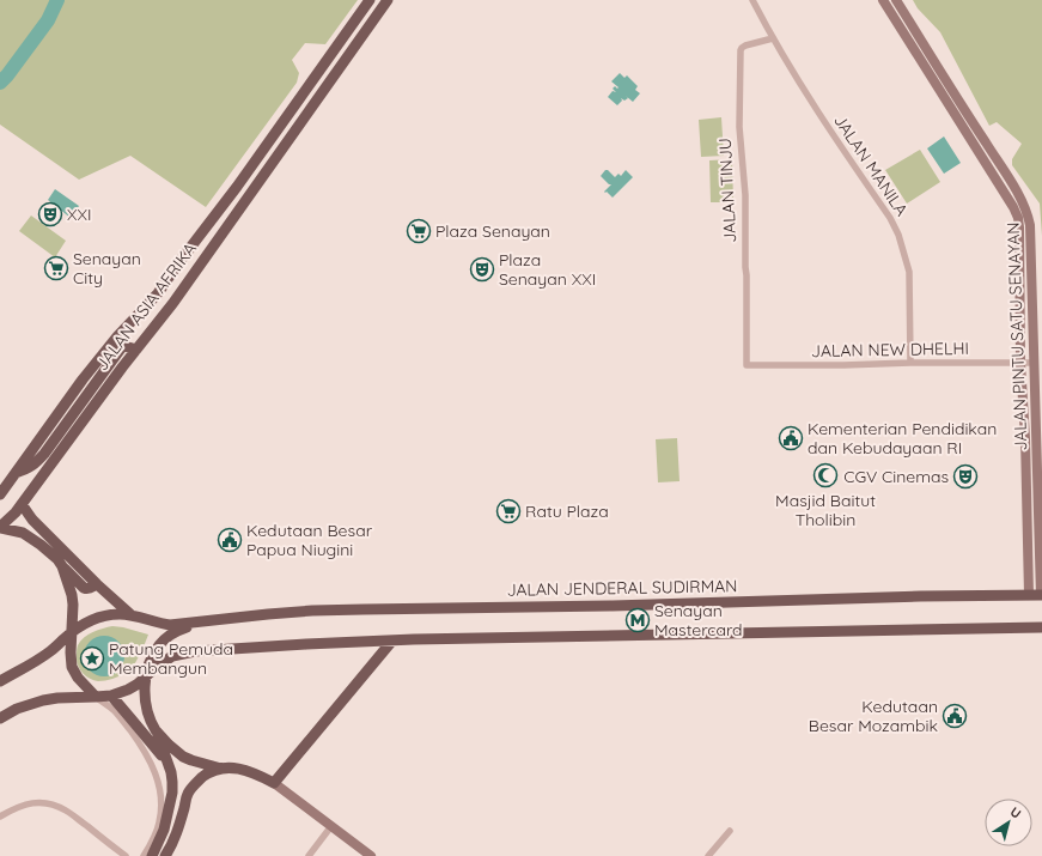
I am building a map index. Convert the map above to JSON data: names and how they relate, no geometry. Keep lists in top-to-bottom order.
{
  "streets": {
    "main road": ["JALAN ASIA AFRIKA", "JALAN PINTU SATU SENAYAN", "JALAN JENDERAL SUDIRMAN"],
    "street": ["JALAN MANILA", "JALAN TINJU", "JALAN NEW DHELHI"]
  },
  "crossings": [
    ["JALAN MANILA", "JALAN TINJU"],
    ["JALAN MANILA", "JALAN NEW DHELHI"],
    ["JALAN TINJU", "JALAN NEW DHELHI"],
    ["JALAN PINTU SATU SENAYAN", "JALAN NEW DHELHI"],
    ["JALAN PINTU SATU SENAYAN", "JALAN JENDERAL SUDIRMAN"]
  ],
  "places": {
    "theatre": ["XXI", "Plaza Senayan XXI", "CGV Cinemas"],
    "supermarket": ["Plaza Senayan", "Senayan City", "Ratu Plaza"],
    "public building": ["Kementerian Pendidikan dan Kebudayaan RI", "Kedutaan Besar Papua Niugini", "Kedutaan Besar Mozambik"],
    "mosque": ["Masjid Baitut Tholibin"],
    "metro station": ["Senayan Mastercard"],
    "place": ["Patung Pemuda Membangun"]
  },
  "north": "top right"
}
